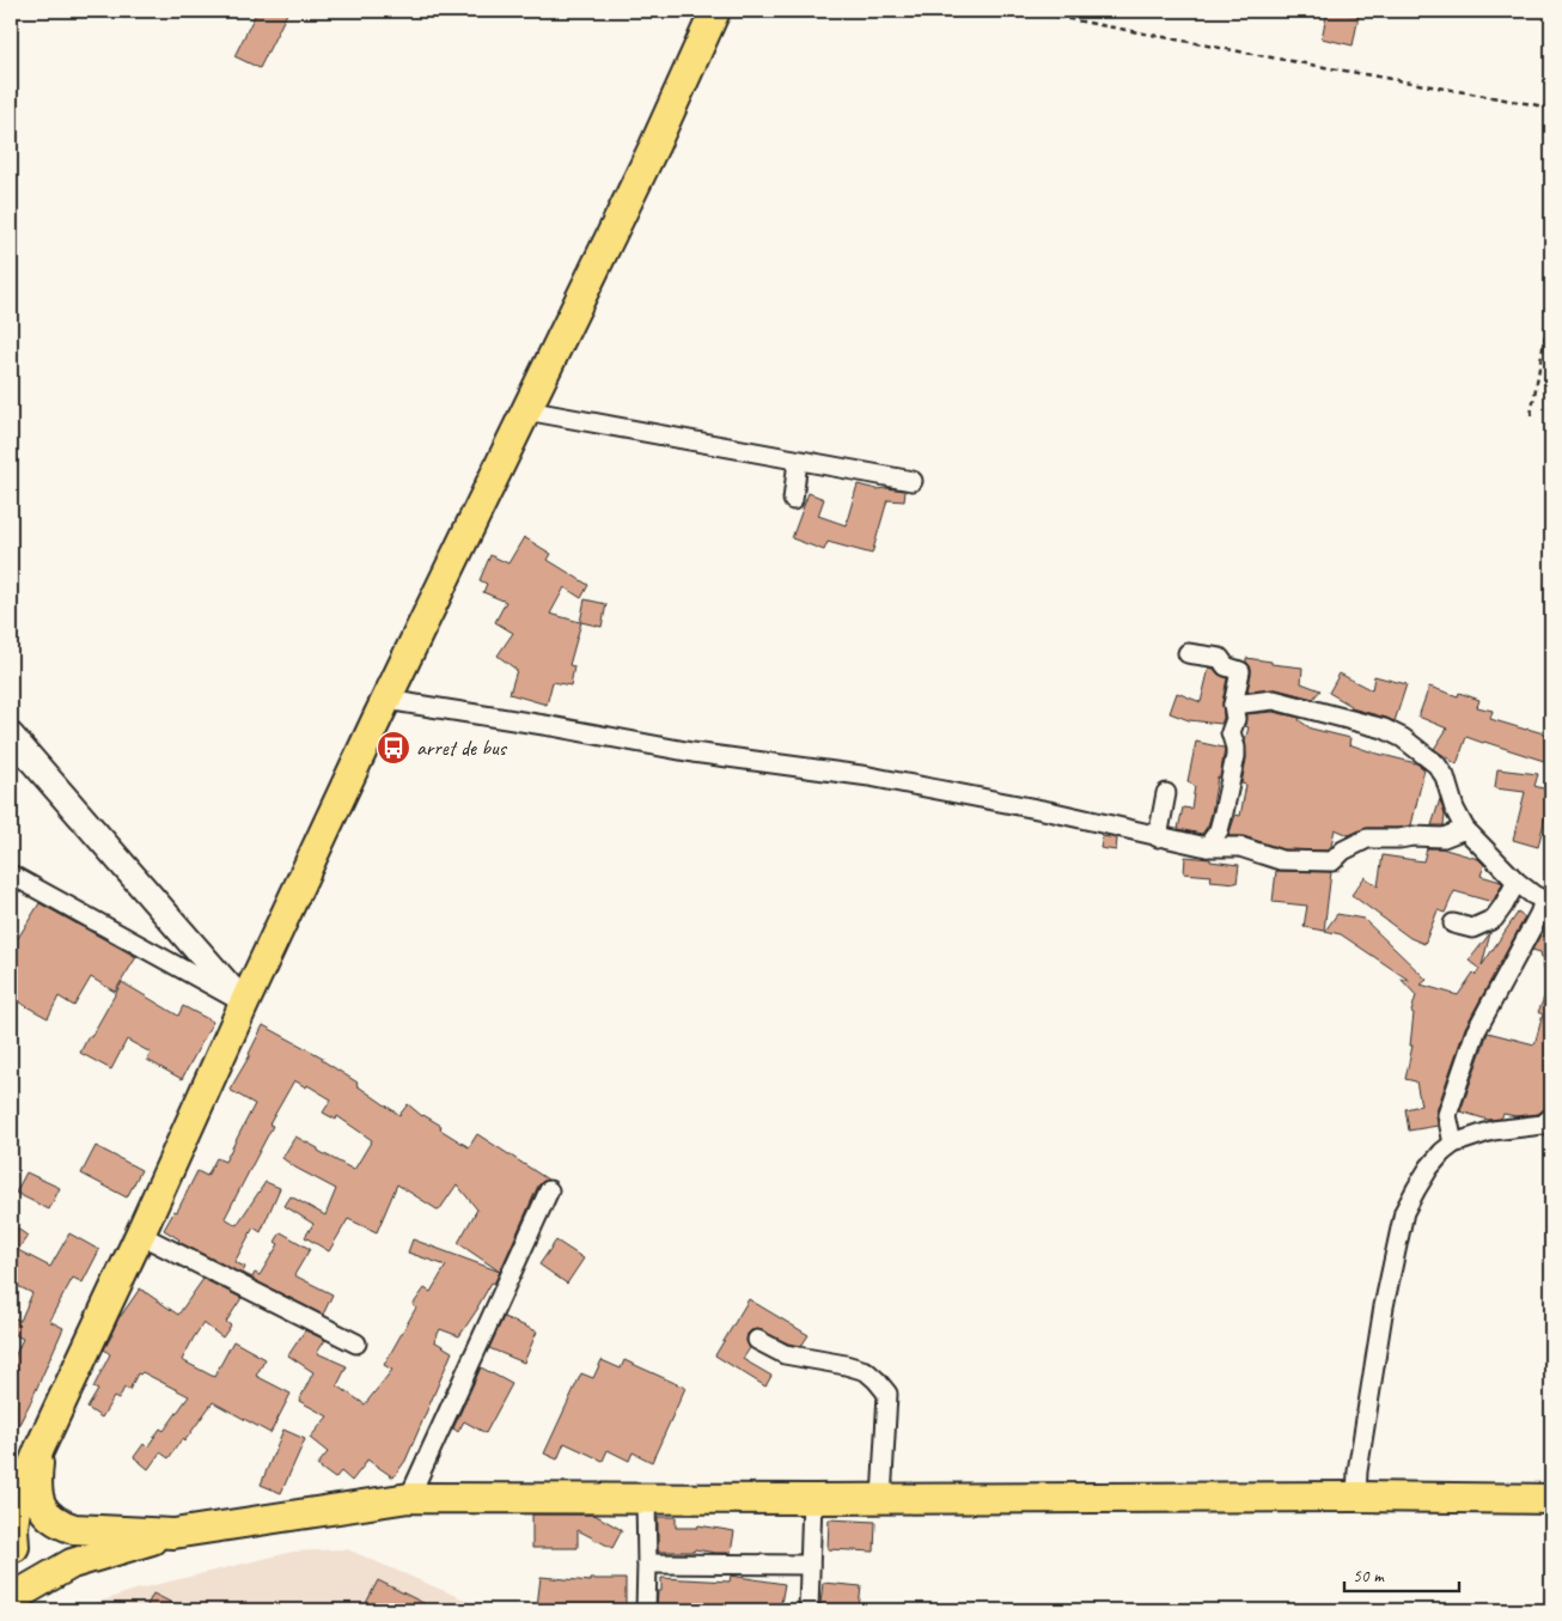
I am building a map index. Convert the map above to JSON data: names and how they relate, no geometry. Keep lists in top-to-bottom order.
{
  "places": {
    "bus stop": ["arret de bus"]
  },
  "scale_bar": "50 m"
}
